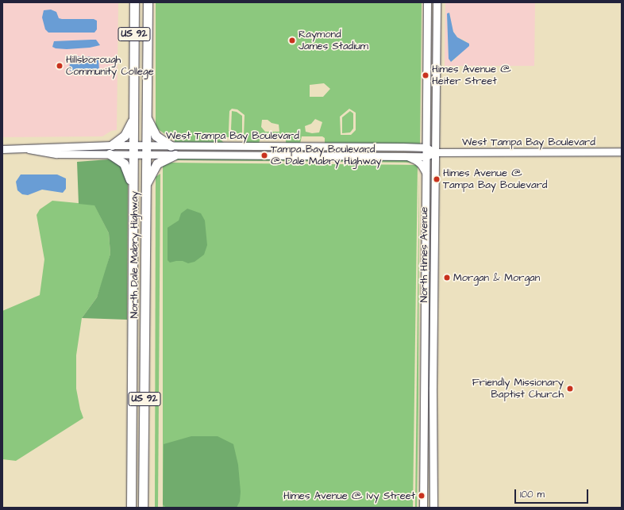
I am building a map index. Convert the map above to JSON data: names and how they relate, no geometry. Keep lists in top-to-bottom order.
{
  "streets": {
    "main road": ["US 92", "North Dale Mabry Highway"],
    "street": ["West Tampa Bay Boulevard", "North Himes Avenue"]
  },
  "crossings": [
    ["West Tampa Bay Boulevard", "North Dale Mabry Highway"],
    ["West Tampa Bay Boulevard", "North Himes Avenue"]
  ],
  "places": [
    "Raymond James Stadium",
    "Hillsborough Community College",
    "Himes Avenue @ Heiter Street",
    "Tampa Bay Boulevard @ Dale Mabry Highway",
    "Himes Avenue @ Tampa Bay Boulevard",
    "Morgan & Morgan",
    "Friendly Missionary Baptist Church",
    "Himes Avenue @ Ivy Street"
  ],
  "scale_bar": "100 m"
}
